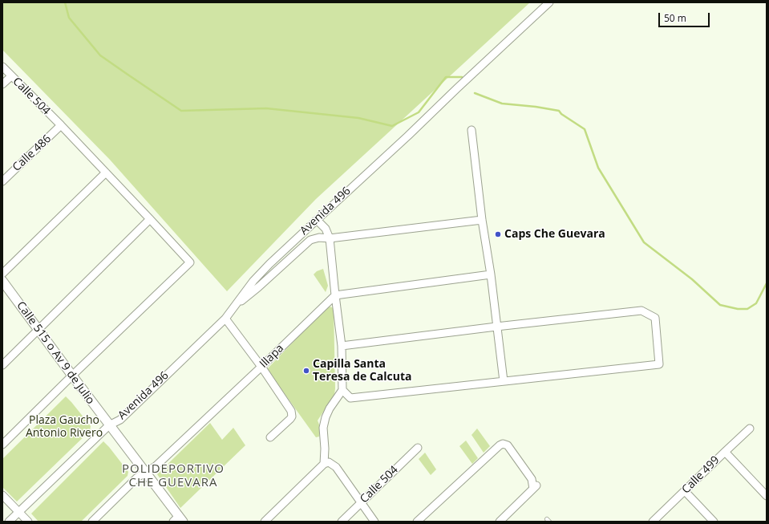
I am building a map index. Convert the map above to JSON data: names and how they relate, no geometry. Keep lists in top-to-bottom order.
{
  "streets": {
    "street": [
      "Calle 504",
      "Calle 486",
      "Avenida 496",
      "Calle 515 o Av 9 de Julio",
      "Illapa",
      "Calle 499"
    ]
  },
  "crossings": [
    ["Calle 504", "Calle 486"],
    ["Calle 504", "Calle 515 o Av 9 de Julio"],
    ["Avenida 496", "Calle 515 o Av 9 de Julio"],
    ["Calle 515 o Av 9 de Julio", "Illapa"]
  ],
  "districts": ["POLIDEPORTIVO CHE GUEVARA"],
  "parks": ["Plaza Gaucho Antonio Rivero"],
  "places": ["Caps Che Guevara", "Capilla Santa Teresa de Calcuta"],
  "scale_bar": "50 m"
}
